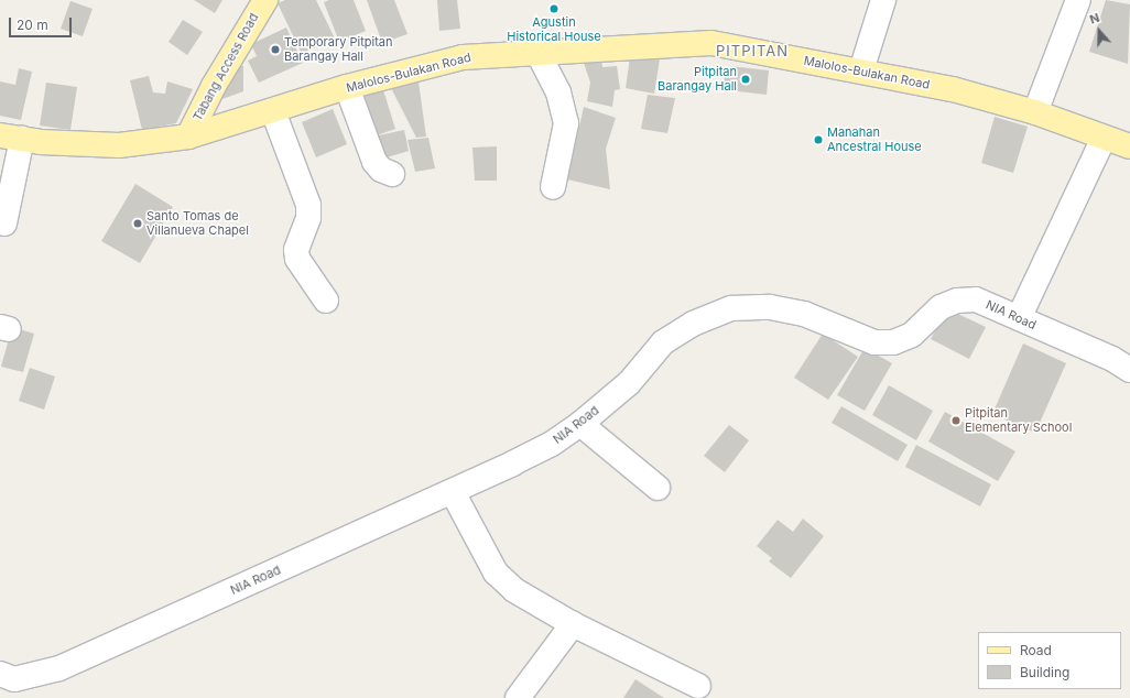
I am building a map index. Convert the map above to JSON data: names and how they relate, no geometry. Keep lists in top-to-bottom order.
{
  "streets": {
    "main road": ["Tabang Access Road", "Malolos-Bulakan Road"],
    "street": ["NIA Road"]
  },
  "crossings": [
    ["Tabang Access Road", "Malolos-Bulakan Road"]
  ],
  "districts": ["PITPITAN"],
  "places": [
    "Agustin Historical House",
    "Temporary Pitpitan Barangay Hall",
    "Pitpitan Barangay Hall",
    "Manahan Ancestral House",
    "Santo Tomas de Villanueva Chapel",
    "Pitpitan Elementary School"
  ],
  "legend": ["Road", "Building"],
  "scale_bar": "20 m",
  "north": "top"
}
